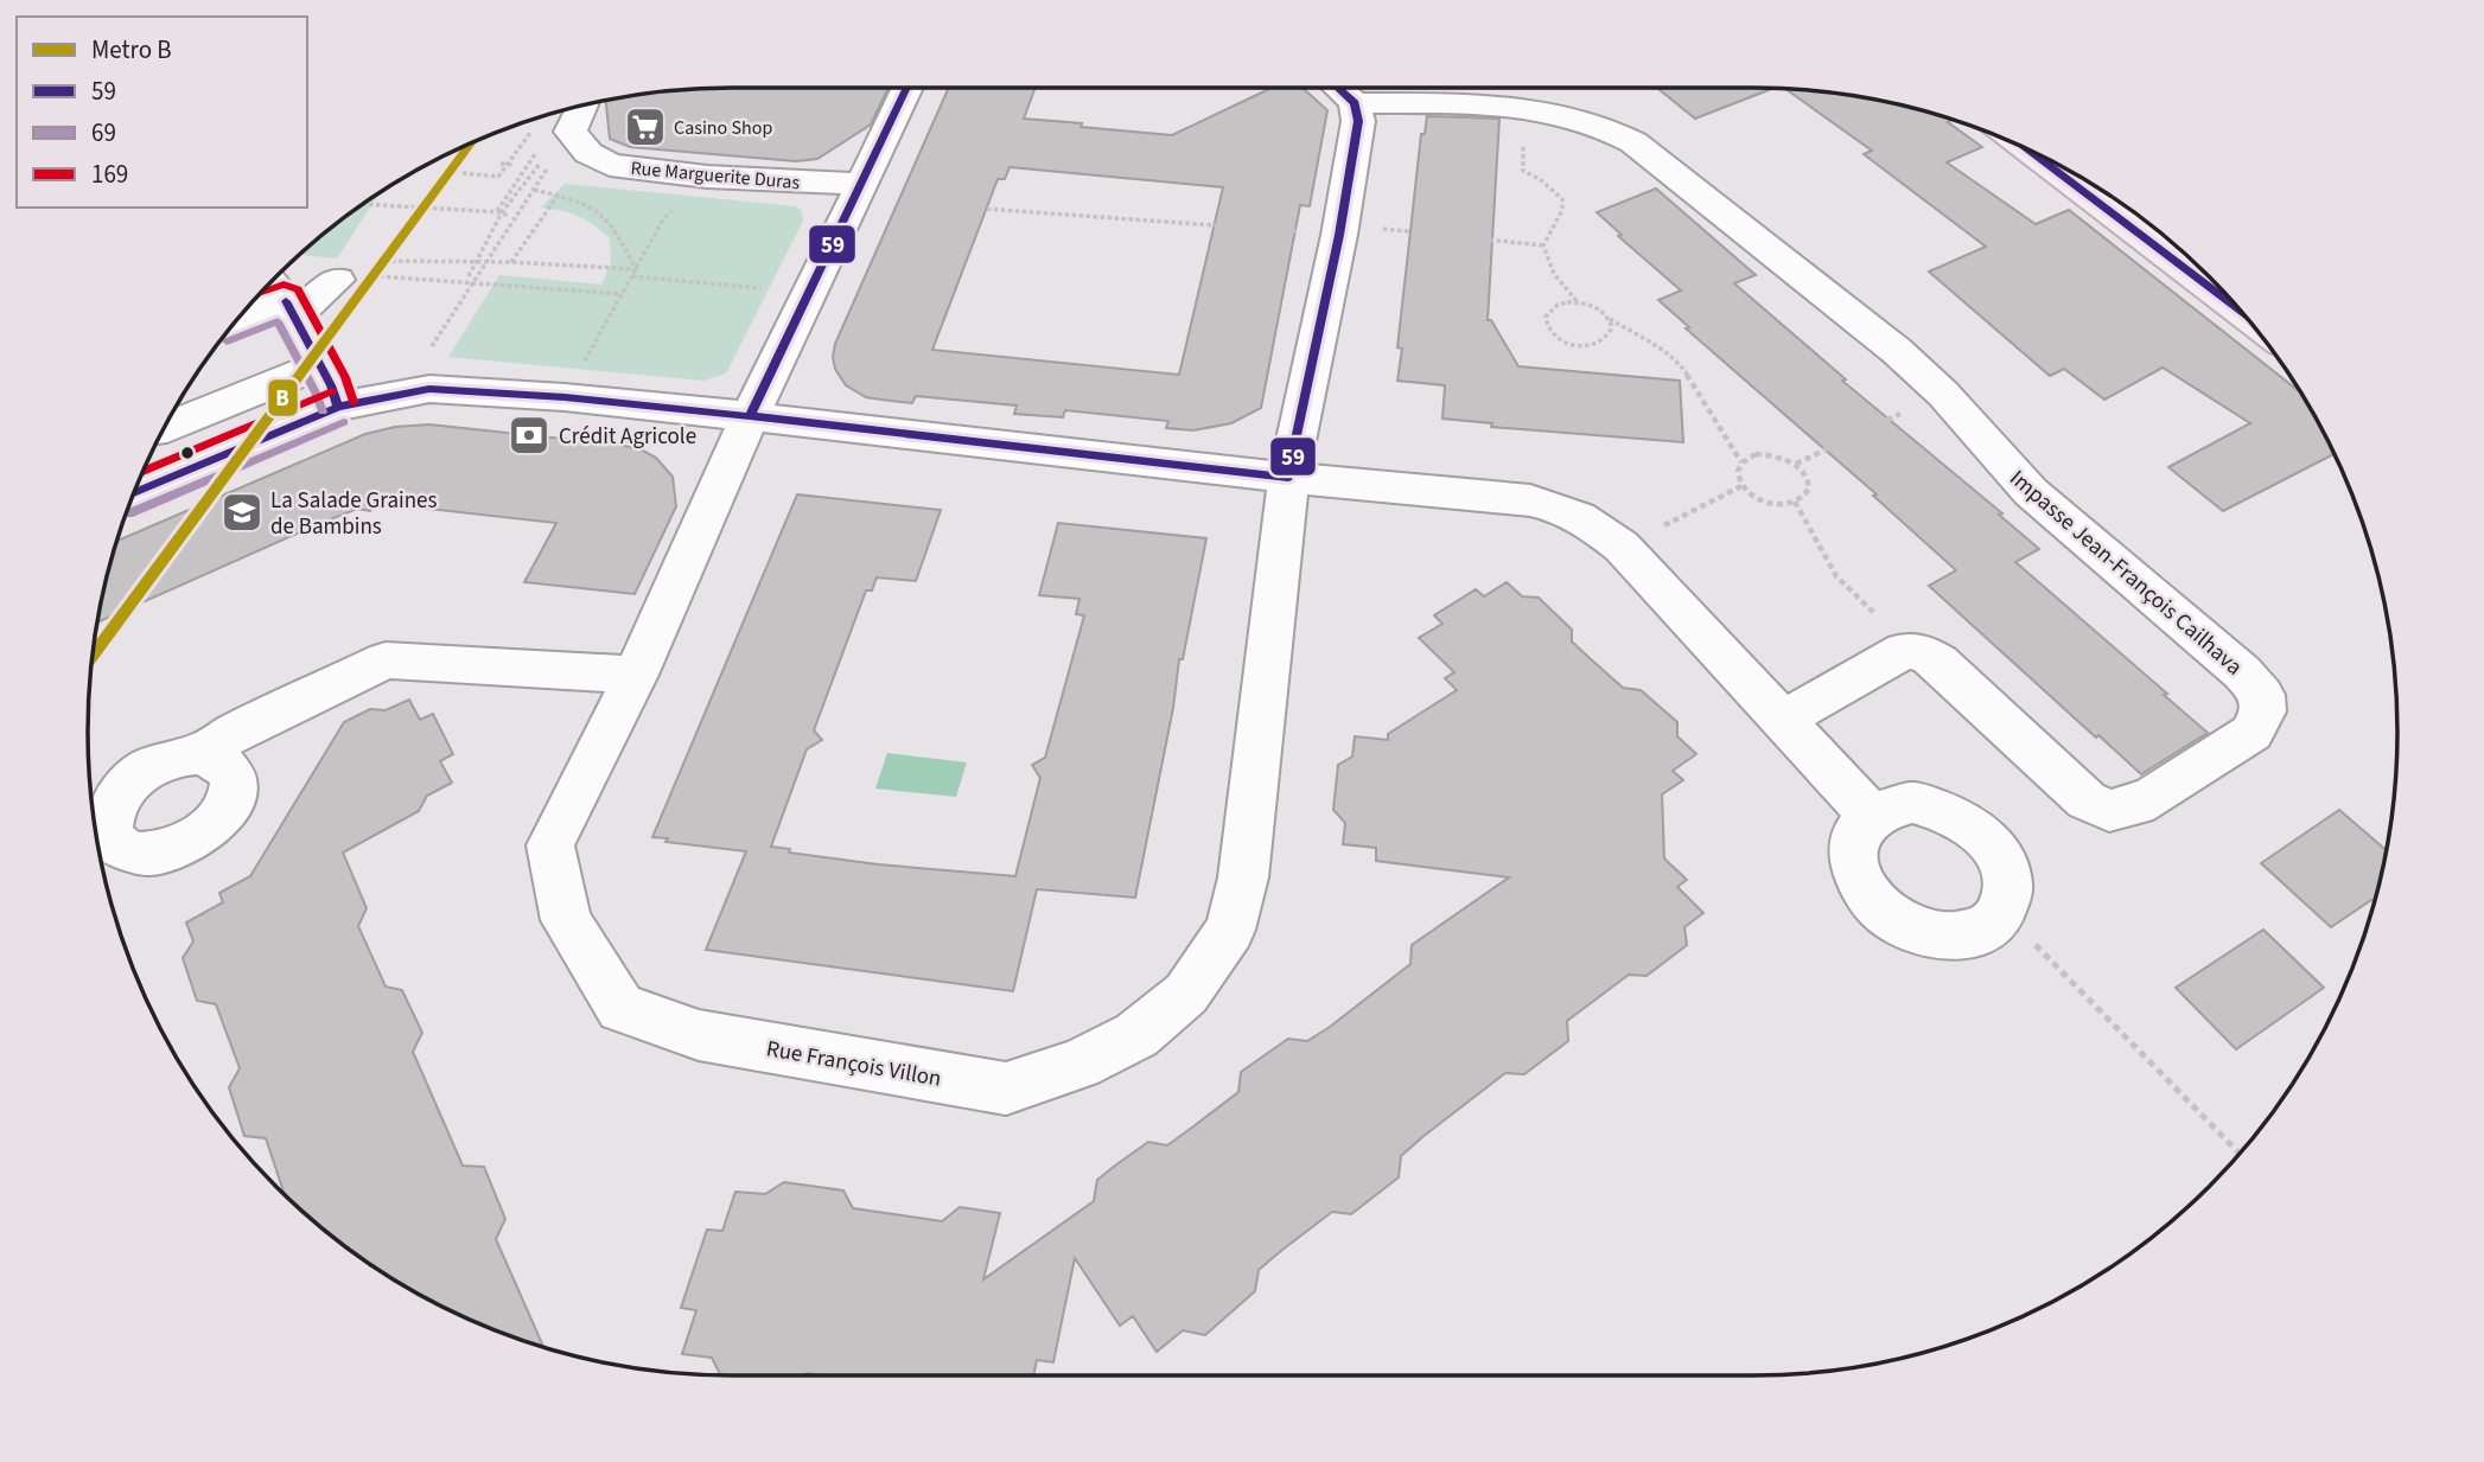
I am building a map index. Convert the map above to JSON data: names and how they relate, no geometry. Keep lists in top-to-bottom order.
{
  "streets": {
    "street": ["Rue Marguerite Duras", "Impasse Jean-François Cailhava", "Rue François Villon"]
  },
  "crossings": [
    ["Rue Marguerite Duras", "Rue François Villon"],
    ["Impasse Jean-François Cailhava", "Rue François Villon"]
  ],
  "places": {
    "supermarket": ["Casino Shop"],
    "bank": ["Crédit Agricole"],
    "school or university": ["La Salade Graines de Bambins"]
  },
  "lines": [
    "transit line 59",
    "metro line B",
    "transit line 169",
    "transit line 69"
  ],
  "legend": [
    "Metro B",
    "59",
    "69",
    "169"
  ]
}
